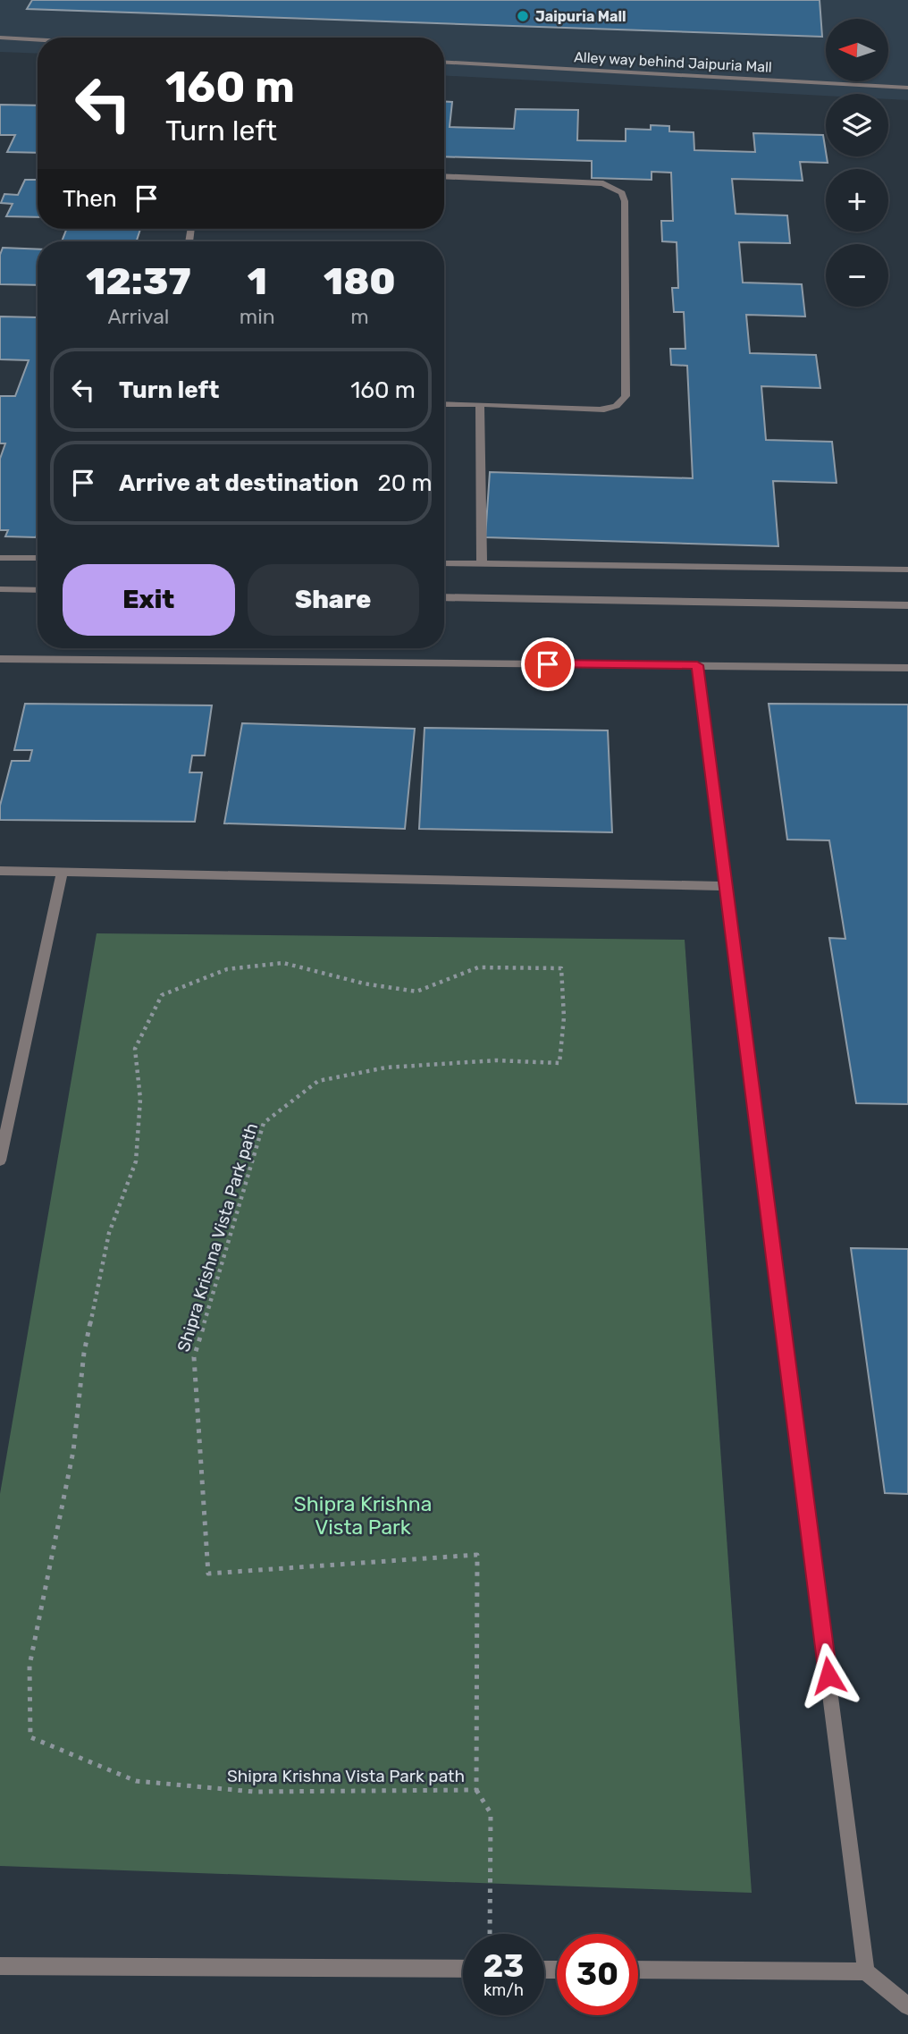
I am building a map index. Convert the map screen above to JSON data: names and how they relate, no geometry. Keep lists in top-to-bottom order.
{
  "streets": {
    "street": ["Alley way behind Jaipuria Mall"],
    "path": ["Shipra Krishna Vista Park path"]
  },
  "parks": ["Shipra Krishna Vista Park"],
  "places": ["Jaipuria Mall"],
  "north": "left",
  "page": {
    "map_buttons": ["+", "−"],
    "turn": ["160 m", "Turn left"],
    "then": "Then",
    "eta": [
      "12:37",
      "Arrival",
      "1",
      "min",
      "180",
      "m"
    ],
    "list": [
      {
        "name": "Turn left",
        "value": "160 m"
      },
      {
        "name": "Arrive at destination",
        "value": "20 m"
      }
    ],
    "buttons": ["Exit", "Share"],
    "speed": "23 km/h",
    "limit": "30"
  }
}
